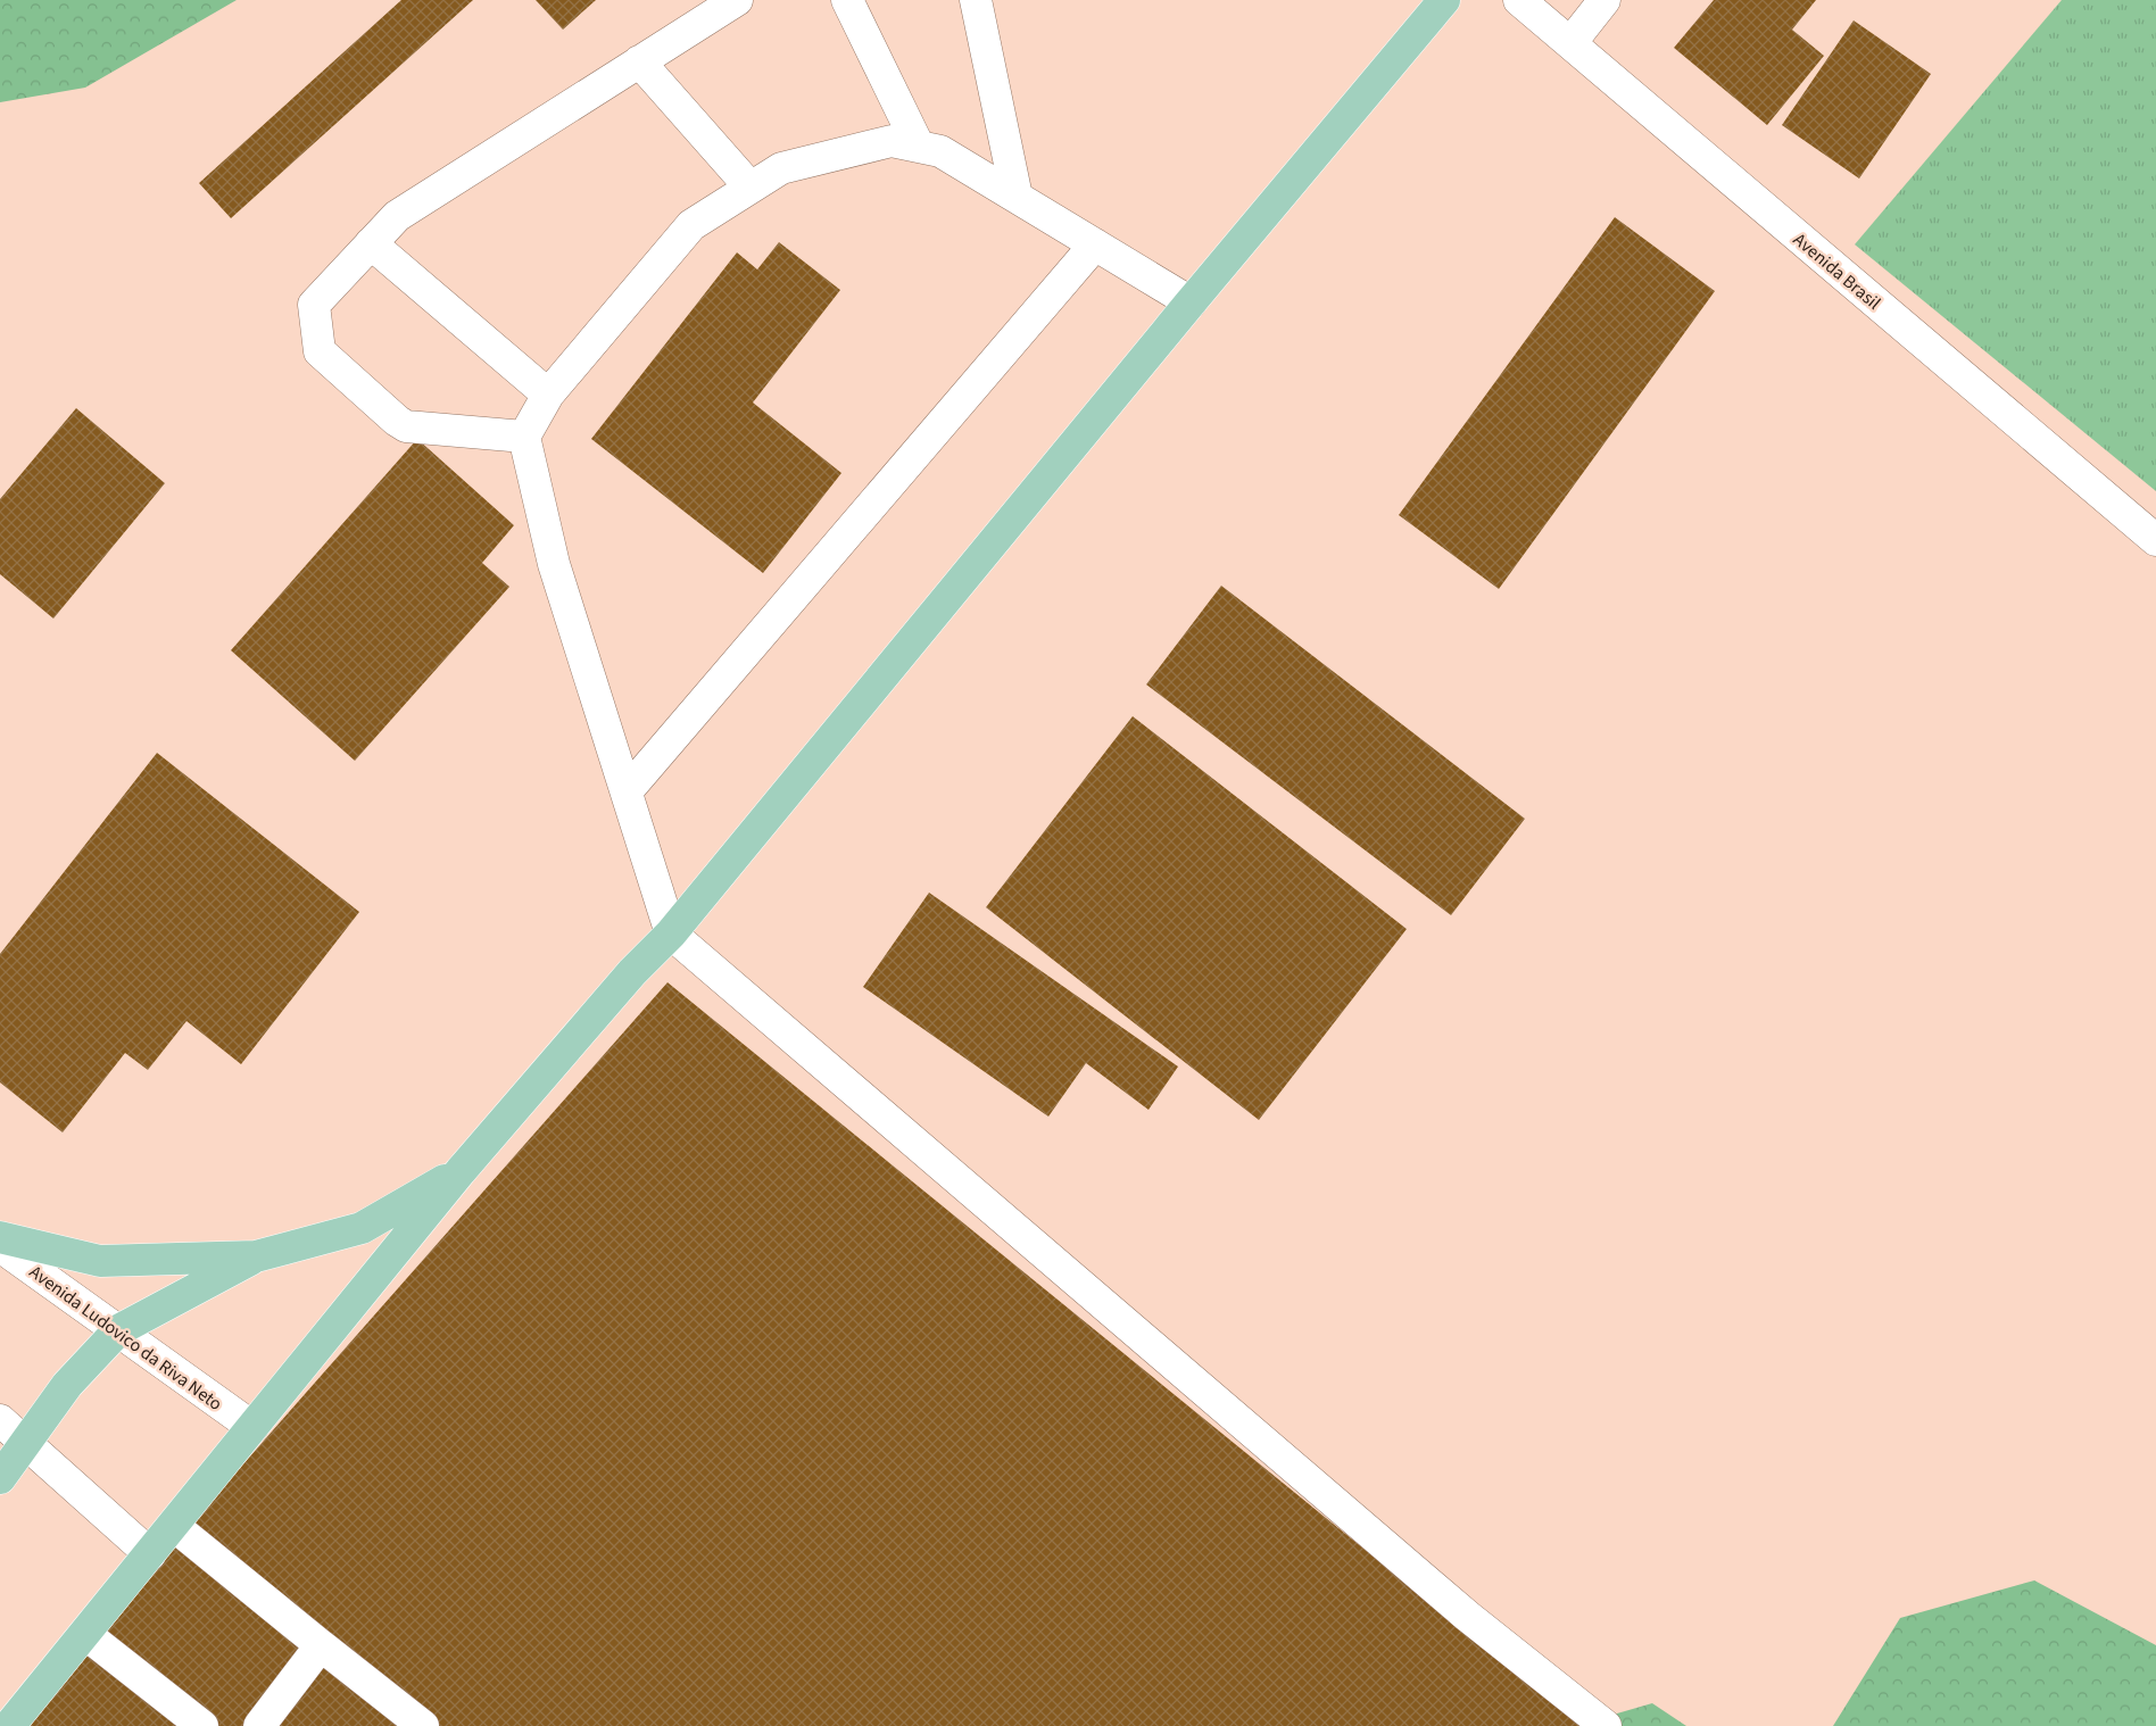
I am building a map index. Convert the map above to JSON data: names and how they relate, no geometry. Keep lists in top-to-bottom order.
{
  "streets": {
    "street": ["Avenida Brasil", "Avenida Ludovico da Riva Neto"]
  }
}
